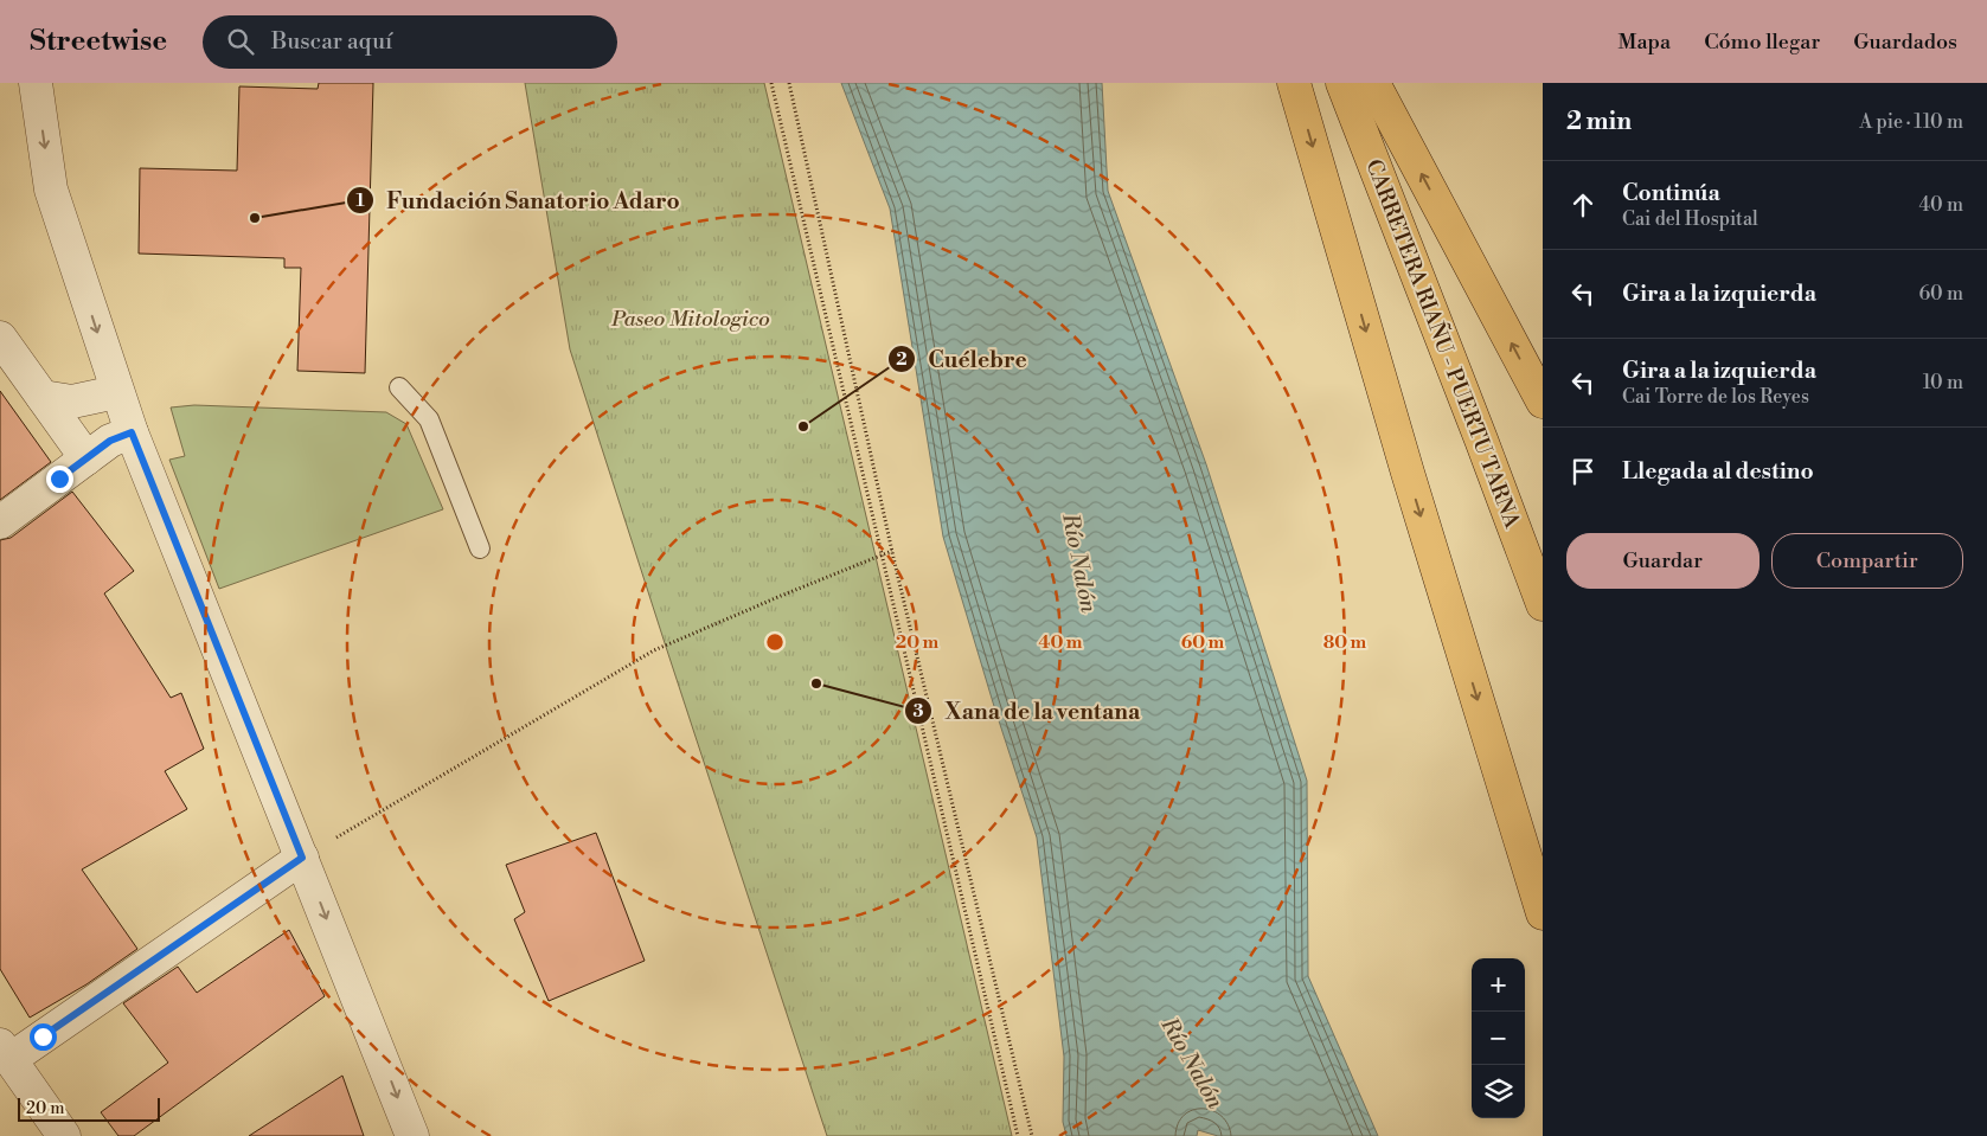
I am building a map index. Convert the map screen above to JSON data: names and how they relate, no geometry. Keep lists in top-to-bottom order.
{
  "streets": {
    "main road": ["CARRETERA RIAÑU - PUERTU TARNA"]
  },
  "water": ["Río Nalón"],
  "parks": ["Paseo Mitologico"],
  "places": ["Fundación Sanatorio Adaro", "Cuélebre", "Xana de la ventana"],
  "scale_bar": "20 m",
  "page": {
    "header": "Streetwise",
    "search": "Buscar aquí",
    "nav": ["Mapa", "Cómo llegar", "Guardados"],
    "heading": ["2 min", "A pie · 110 m"],
    "list": [
      ["Continúa", "Cai del Hospital", "40 m"],
      ["Gira a la izquierda", "60 m"],
      ["Gira a la izquierda", "Cai Torre de los Reyes", "10 m"],
      "Llegada al destino"
    ],
    "buttons": ["Guardar", "Compartir"],
    "map_buttons": ["+", "−"],
    "scale": "20 m"
  },
  "rings": [
    "20 m",
    "40 m",
    "60 m",
    "80 m"
  ]
}
